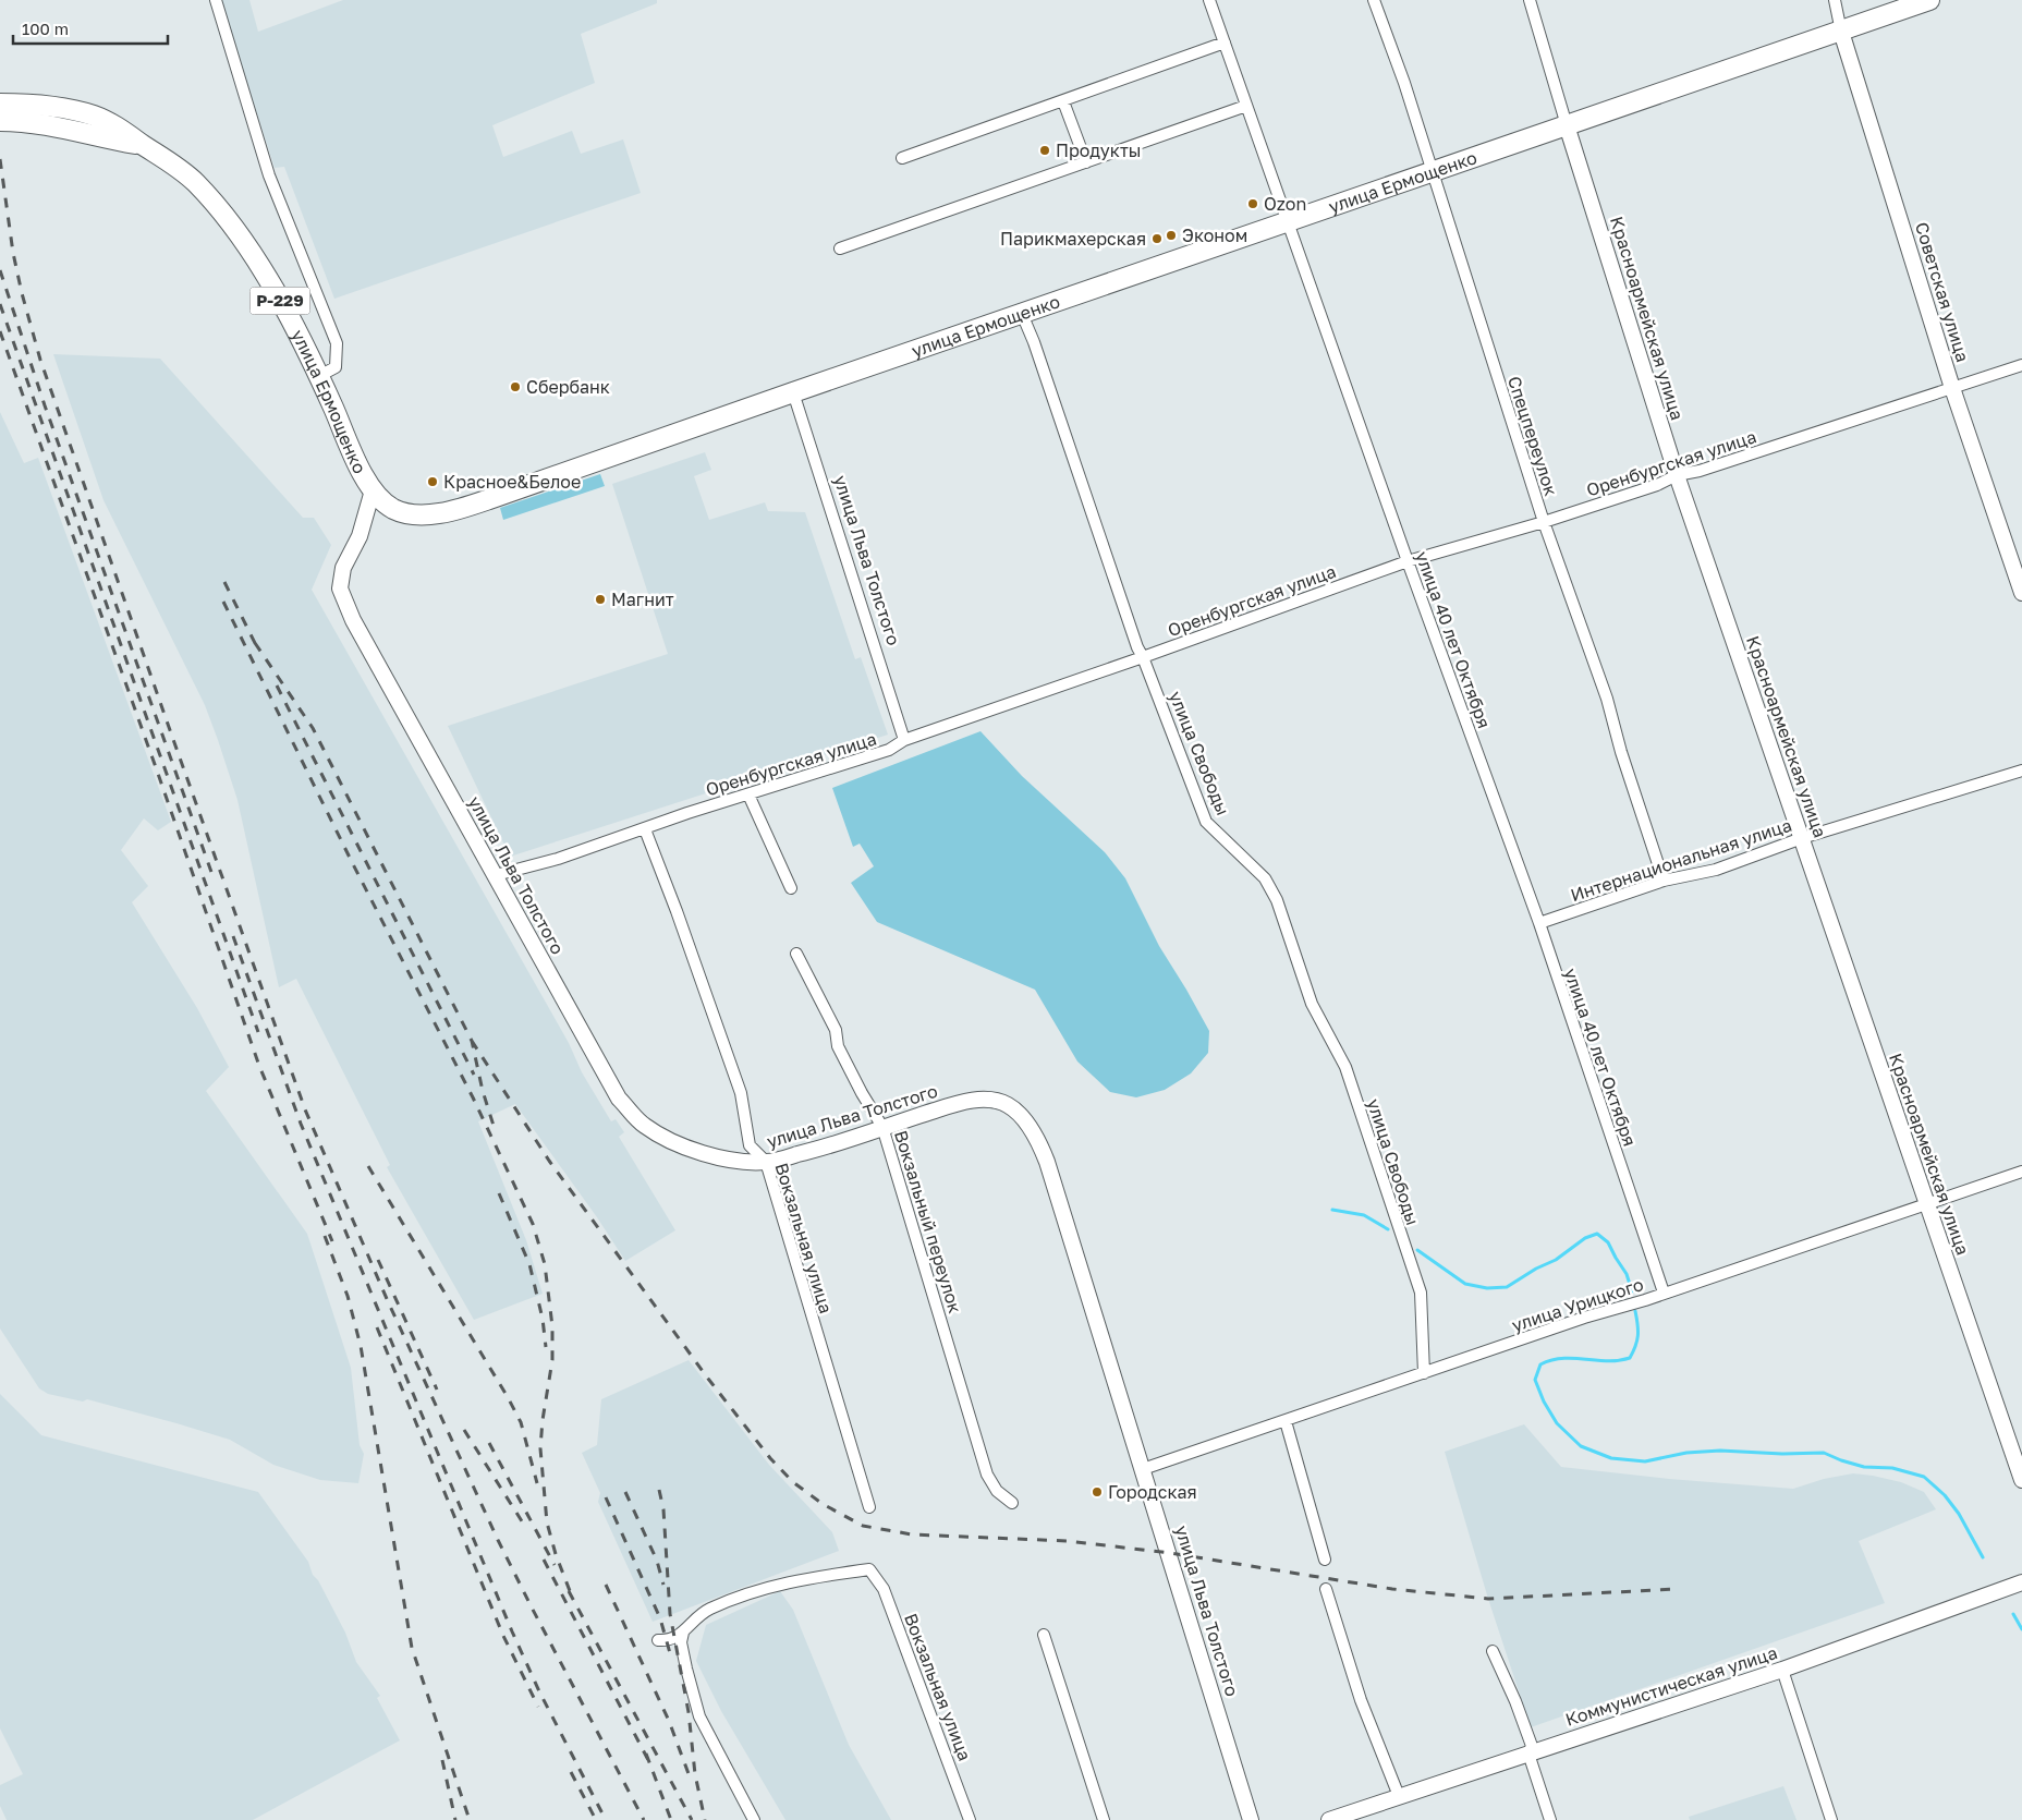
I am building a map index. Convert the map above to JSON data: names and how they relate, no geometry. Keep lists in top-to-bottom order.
{
  "streets": {
    "highway": ["улица Ермощенко", "Р-229"],
    "street": [
      "Советская улица",
      "Красноармейская улица",
      "Спецпереулок",
      "Оренбургская улица",
      "улица Льва Толстого",
      "улица 40 лет Октября",
      "улица Свободы",
      "Интернациональная улица",
      "Вокзальный переулок",
      "Вокзальная улица",
      "улица Урицкого",
      "Коммунистическая улица"
    ]
  },
  "crossings": [
    ["улица Ермощенко", "Советская улица"],
    ["улица Ермощенко", "Р-229"],
    ["улица Ермощенко", "Красноармейская улица"],
    ["улица Ермощенко", "Спецпереулок"],
    ["улица Ермощенко", "улица Льва Толстого"],
    ["улица Ермощенко", "улица 40 лет Октября"],
    ["улица Ермощенко", "улица Свободы"],
    ["Советская улица", "Оренбургская улица"],
    ["Красноармейская улица", "Оренбургская улица"],
    ["Красноармейская улица", "Интернациональная улица"],
    ["Красноармейская улица", "улица Урицкого"],
    ["Спецпереулок", "Оренбургская улица"],
    ["Спецпереулок", "Интернациональная улица"],
    ["Оренбургская улица", "улица Льва Толстого"],
    ["Оренбургская улица", "улица 40 лет Октября"],
    ["Оренбургская улица", "улица Свободы"],
    ["Оренбургская улица", "Вокзальная улица"],
    ["улица Льва Толстого", "Вокзальный переулок"],
    ["улица Льва Толстого", "Вокзальная улица"],
    ["улица Льва Толстого", "улица Урицкого"],
    ["улица 40 лет Октября", "Интернациональная улица"],
    ["улица 40 лет Октября", "улица Урицкого"],
    ["улица Свободы", "улица Урицкого"]
  ],
  "places": [
    "Продукты",
    "Ozon",
    "Эконом",
    "Парикмахерская",
    "Сбербанк",
    "Красное&Белое",
    "Магнит",
    "Городская"
  ],
  "scale_bar": "100 m"
}
